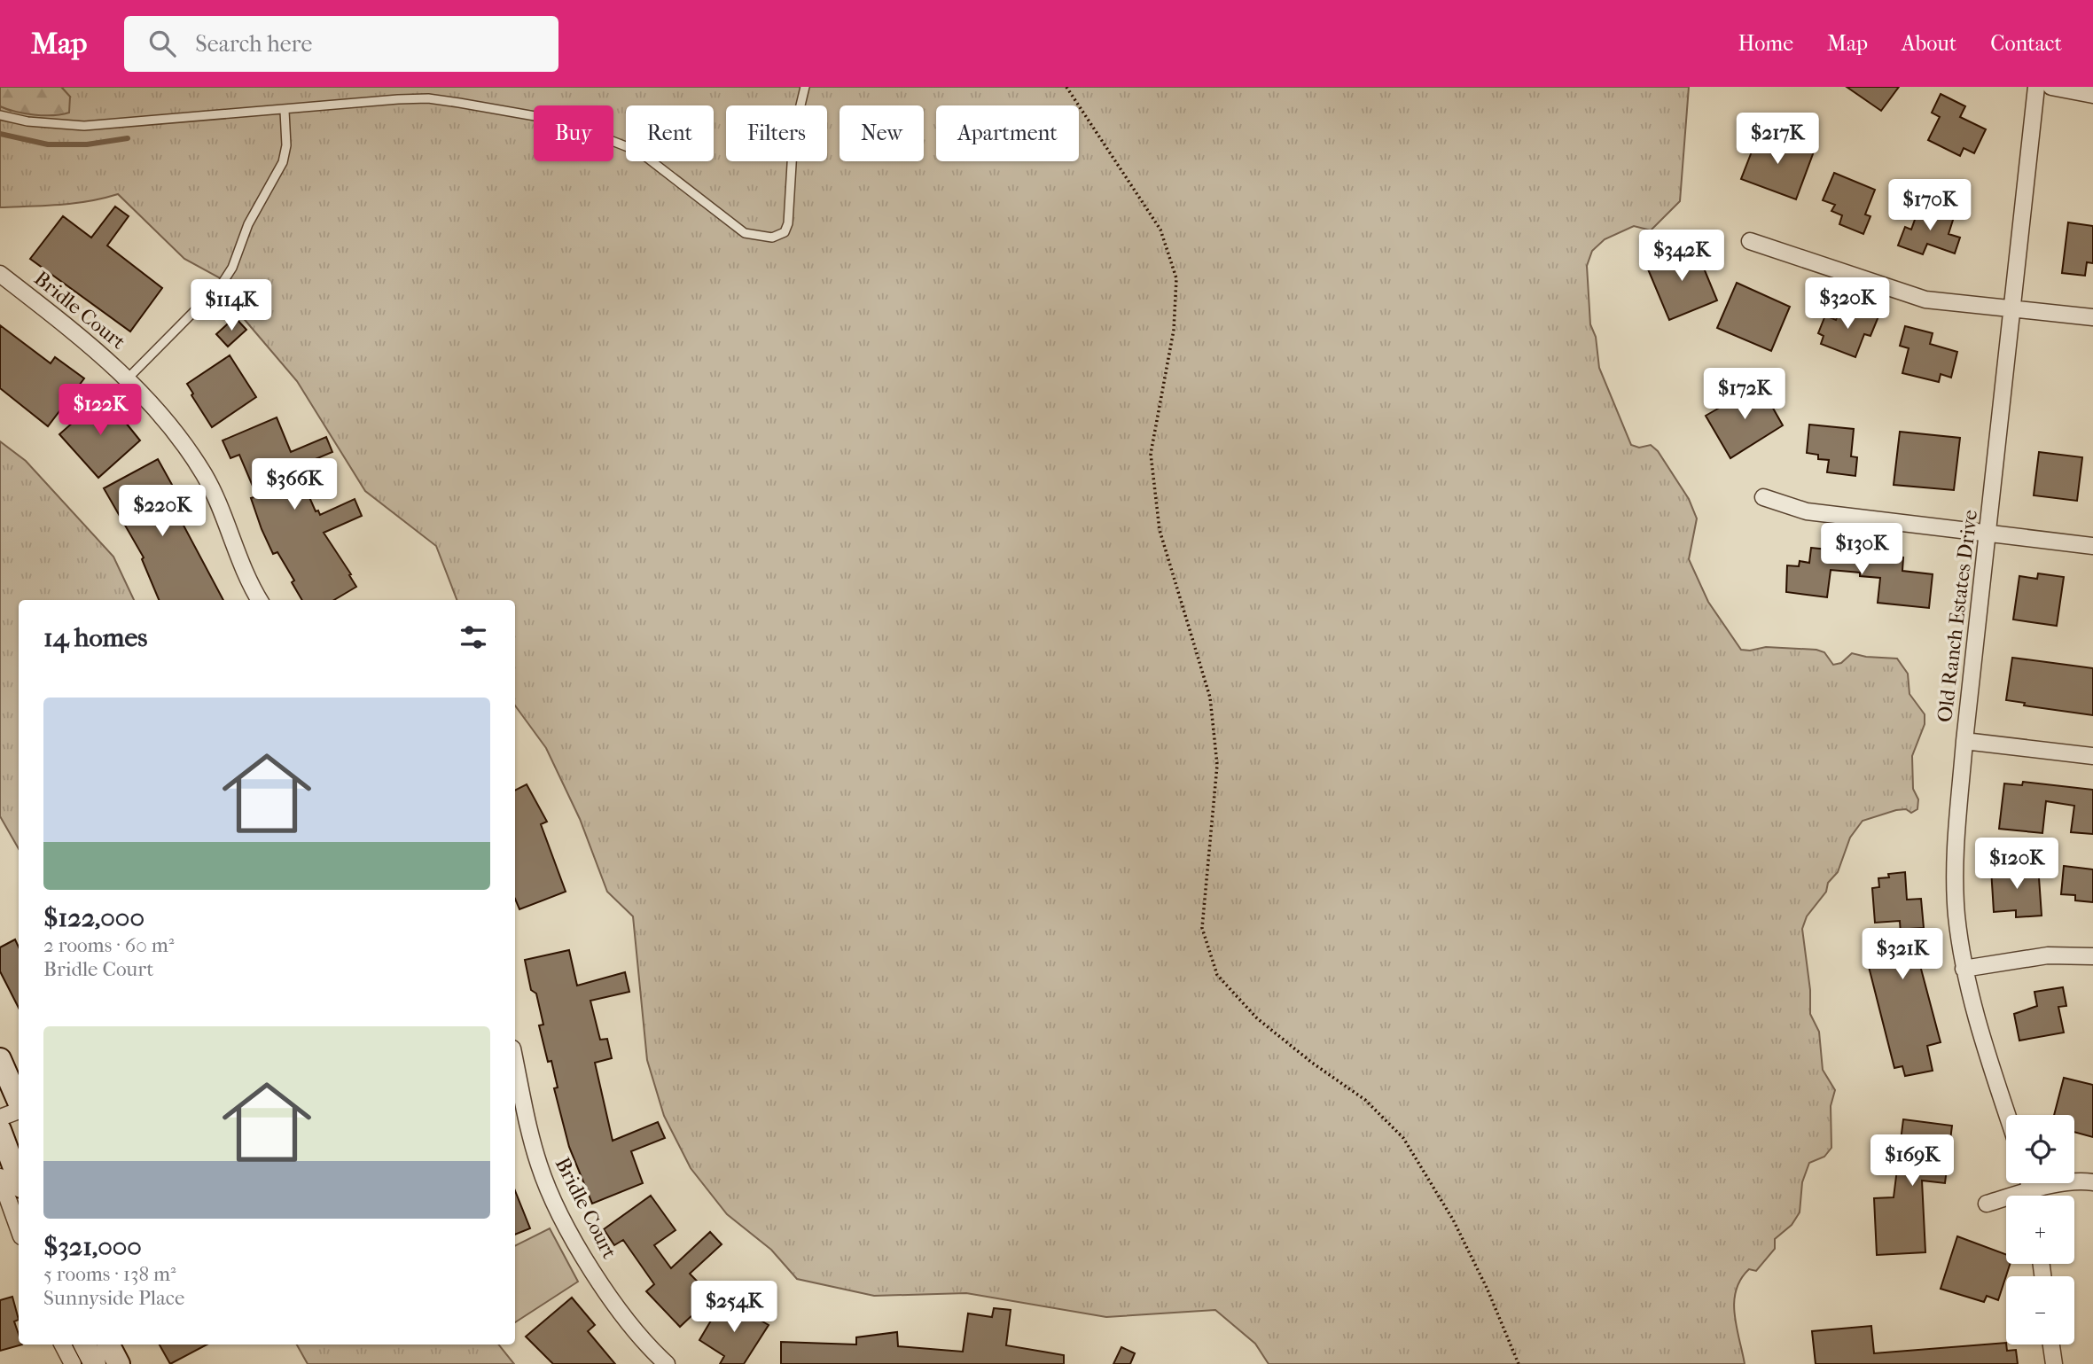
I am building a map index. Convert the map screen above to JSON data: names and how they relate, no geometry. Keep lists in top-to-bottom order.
{
  "streets": {
    "street": ["Bridle Court", "Old Ranch Estates Drive"]
  },
  "page": {
    "header": "Map",
    "search": "Search here",
    "nav": [
      "Home",
      "Map",
      "About",
      "Contact"
    ],
    "chip": [
      "Buy",
      "Rent",
      "Filters",
      "New",
      "Apartment"
    ],
    "price": [
      "$217K",
      "$170K",
      "$342K",
      "$320K",
      "$114K",
      "$172K",
      "$122K",
      "$366K",
      "$220K",
      "$130K",
      "$120K",
      "$321K",
      "$169K",
      "$254K"
    ],
    "heading": "14 homes",
    "list": [
      {
        "name": "$122,000",
        "note": "2 rooms · 60 m² · Bridle Court"
      },
      {
        "name": "$321,000",
        "note": "5 rooms · 138 m² · Sunnyside Place"
      }
    ],
    "map_buttons": ["+", "−"]
  }
}
